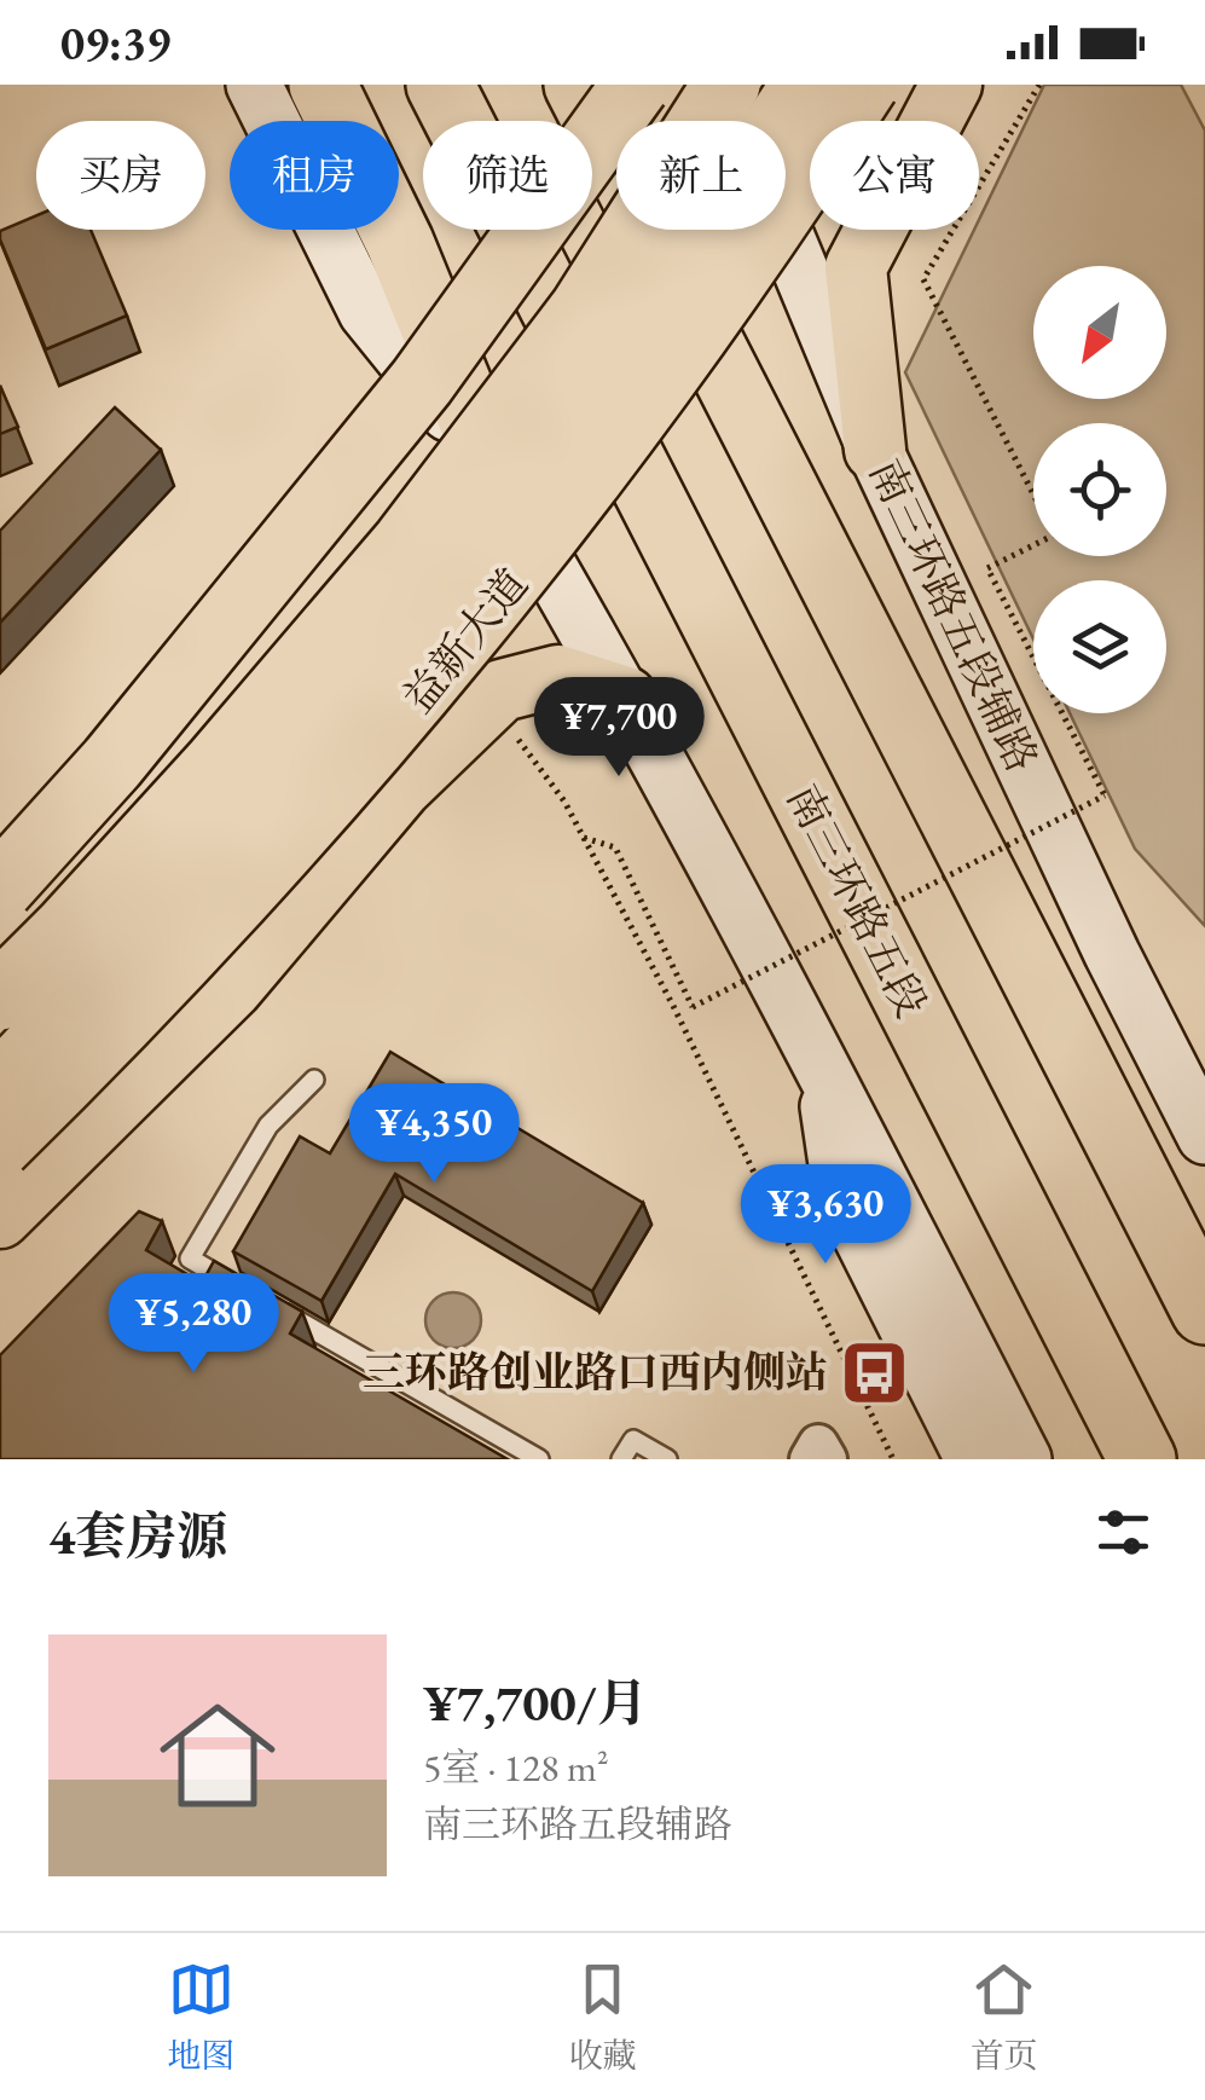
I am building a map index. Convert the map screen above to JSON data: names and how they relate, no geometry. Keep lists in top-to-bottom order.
{
  "streets": {
    "highway": ["南三环路五段"],
    "main road": ["南三环路五段辅路", "益新大道"]
  },
  "places": {
    "bus stop": ["三环路创业路口西内侧站"]
  },
  "north": "bottom left",
  "page": {
    "status": "09:39",
    "chip": [
      "买房",
      "租房",
      "筛选",
      "新上",
      "公寓"
    ],
    "price": [
      "¥7,700",
      "¥4,350",
      "¥3,630",
      "¥5,280"
    ],
    "heading": "4套房源",
    "list": [
      {
        "name": "¥7,700/月",
        "note": "5室 · 128 m² · 南三环路五段辅路"
      }
    ],
    "tabs": ["地图", "收藏", "首页"]
  }
}
